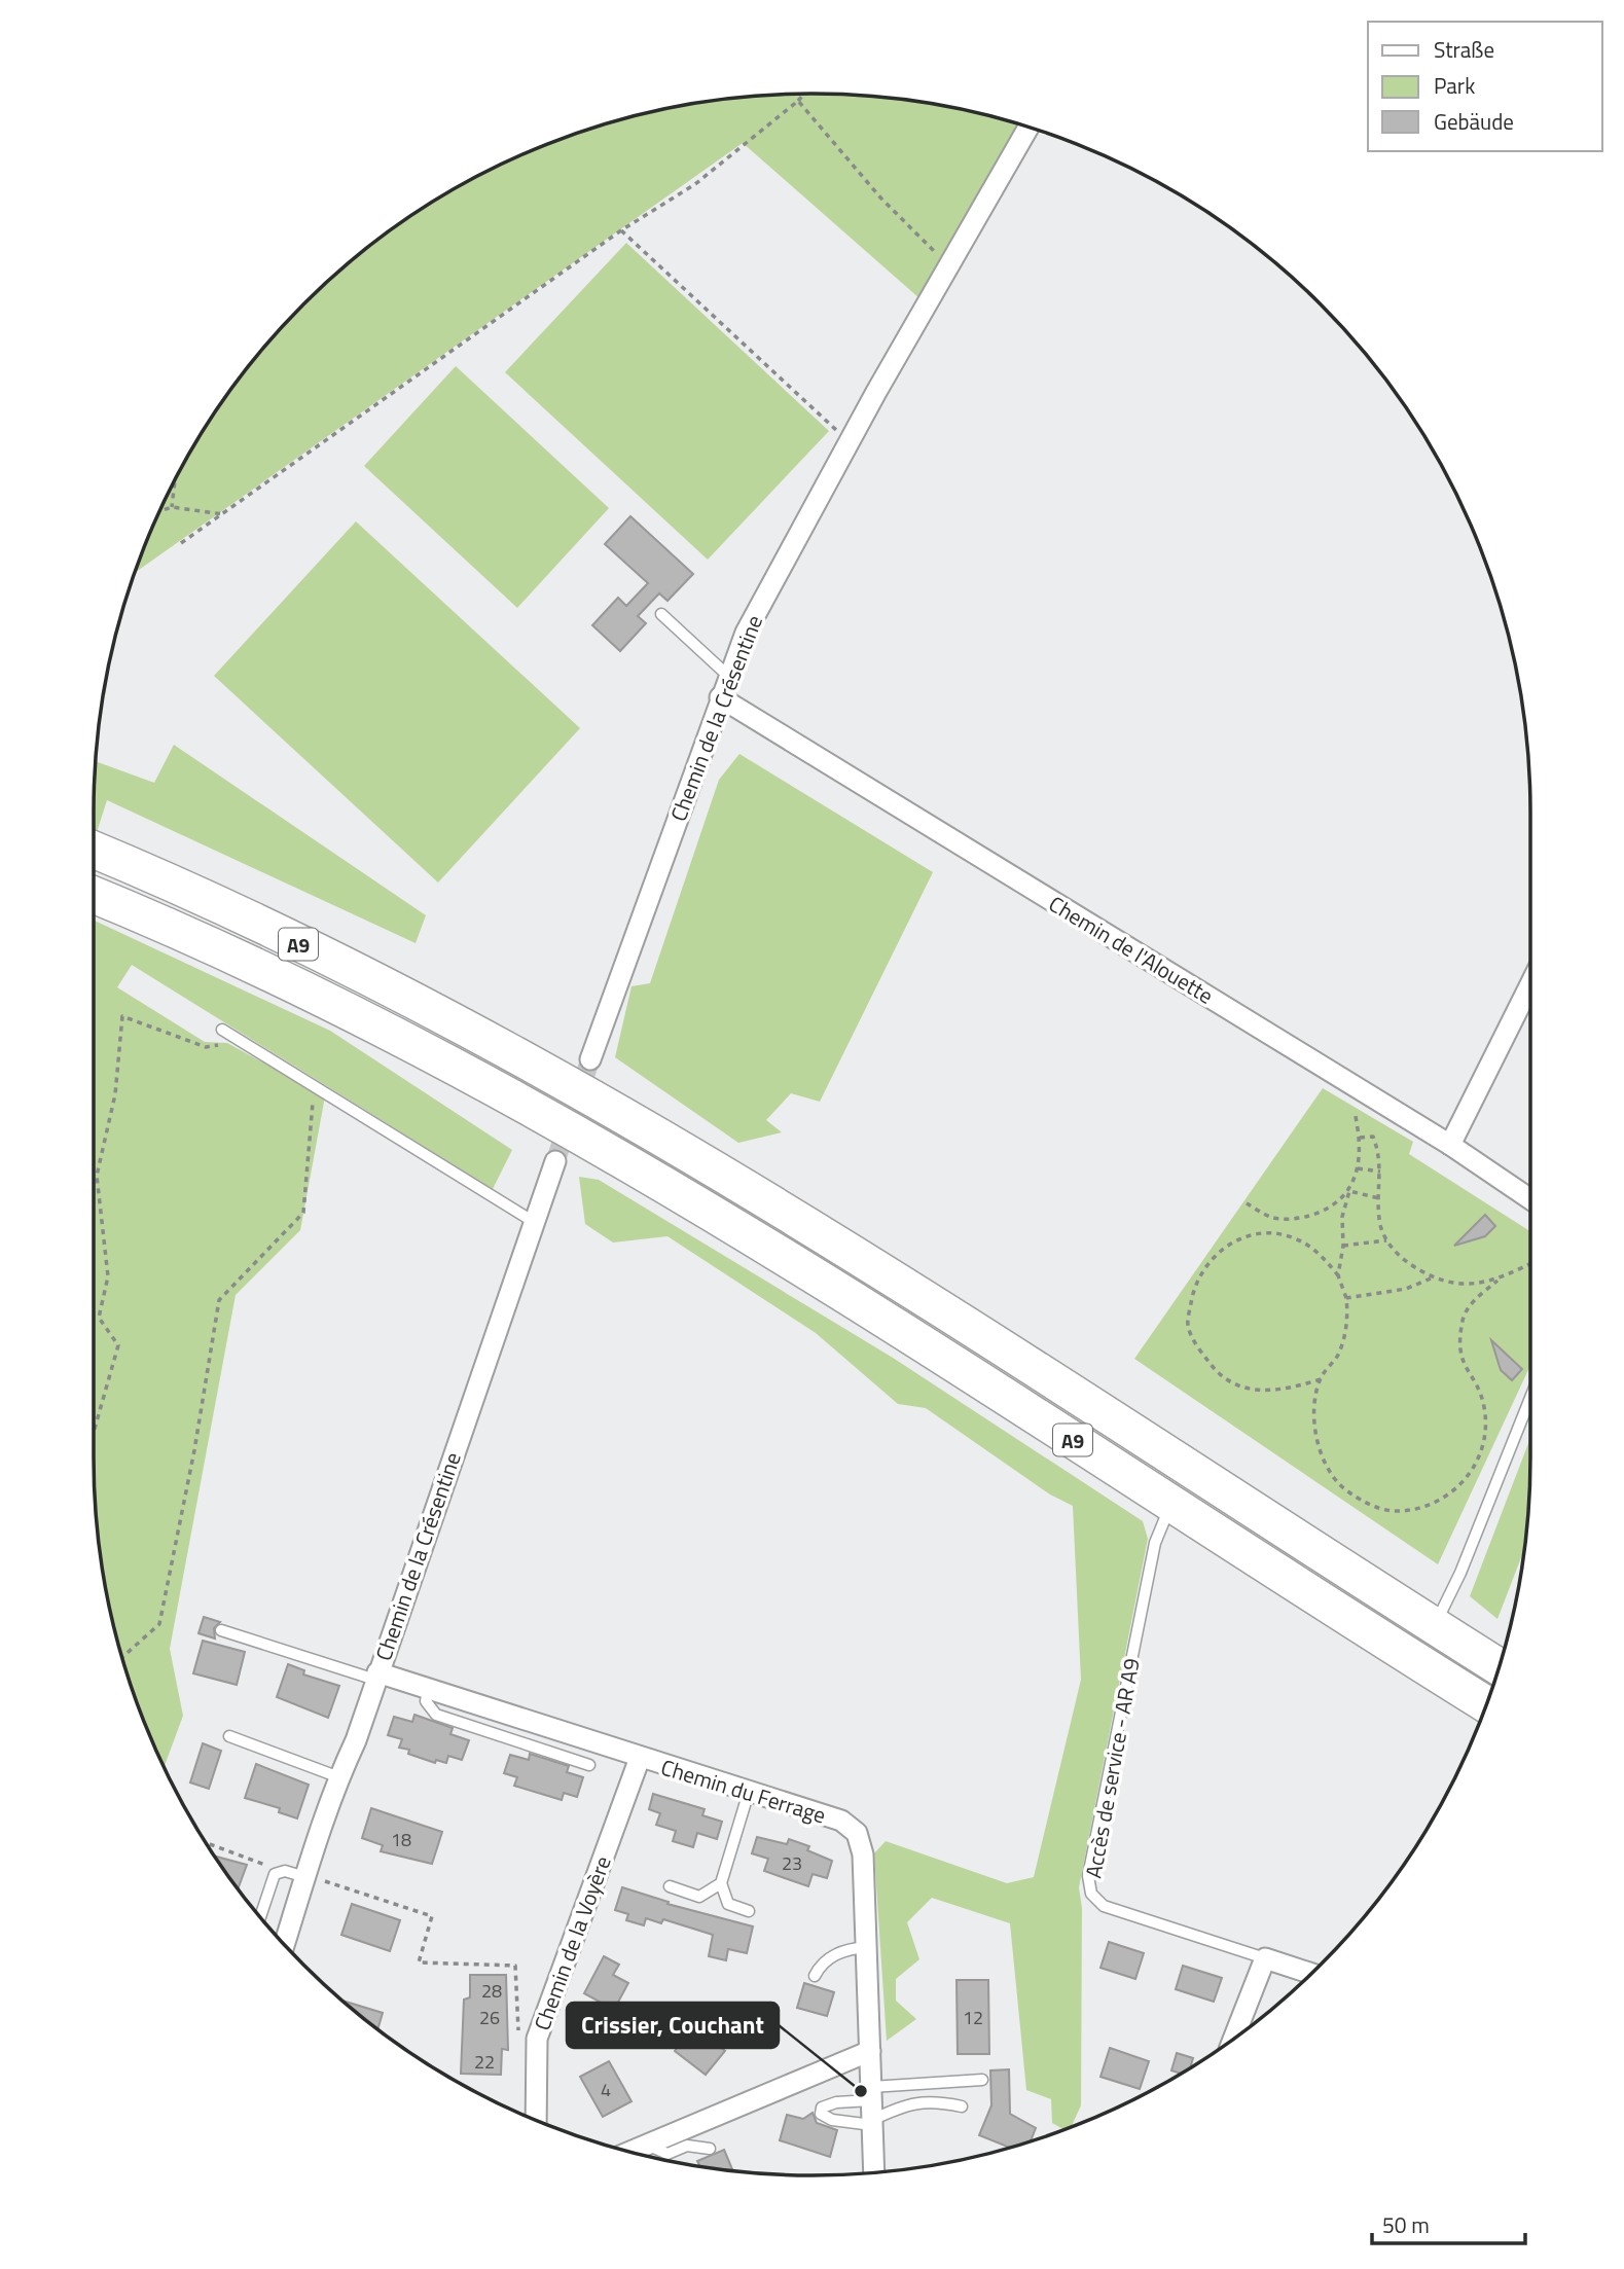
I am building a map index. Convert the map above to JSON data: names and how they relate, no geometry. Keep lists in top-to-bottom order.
{
  "streets": {
    "highway": ["A9"],
    "street": [
      "Chemin de la Crésentine",
      "Chemin de l'Alouette",
      "Chemin du Ferrage",
      "Chemin de la Voyère"
    ],
    "lane": ["Accès de service - AR A9"]
  },
  "crossings": [
    ["Chemin de la Crésentine", "Chemin de l'Alouette"],
    ["Chemin de la Crésentine", "Chemin du Ferrage"],
    ["A9", "Accès de service - AR A9"],
    ["Chemin du Ferrage", "Chemin de la Voyère"]
  ],
  "places": ["Crissier, Couchant"],
  "house_numbers": [
    "18",
    "23",
    "28",
    "26",
    "12",
    "22",
    "4"
  ],
  "legend": ["Straße", "Park", "Gebäude"],
  "scale_bar": "50 m"
}
